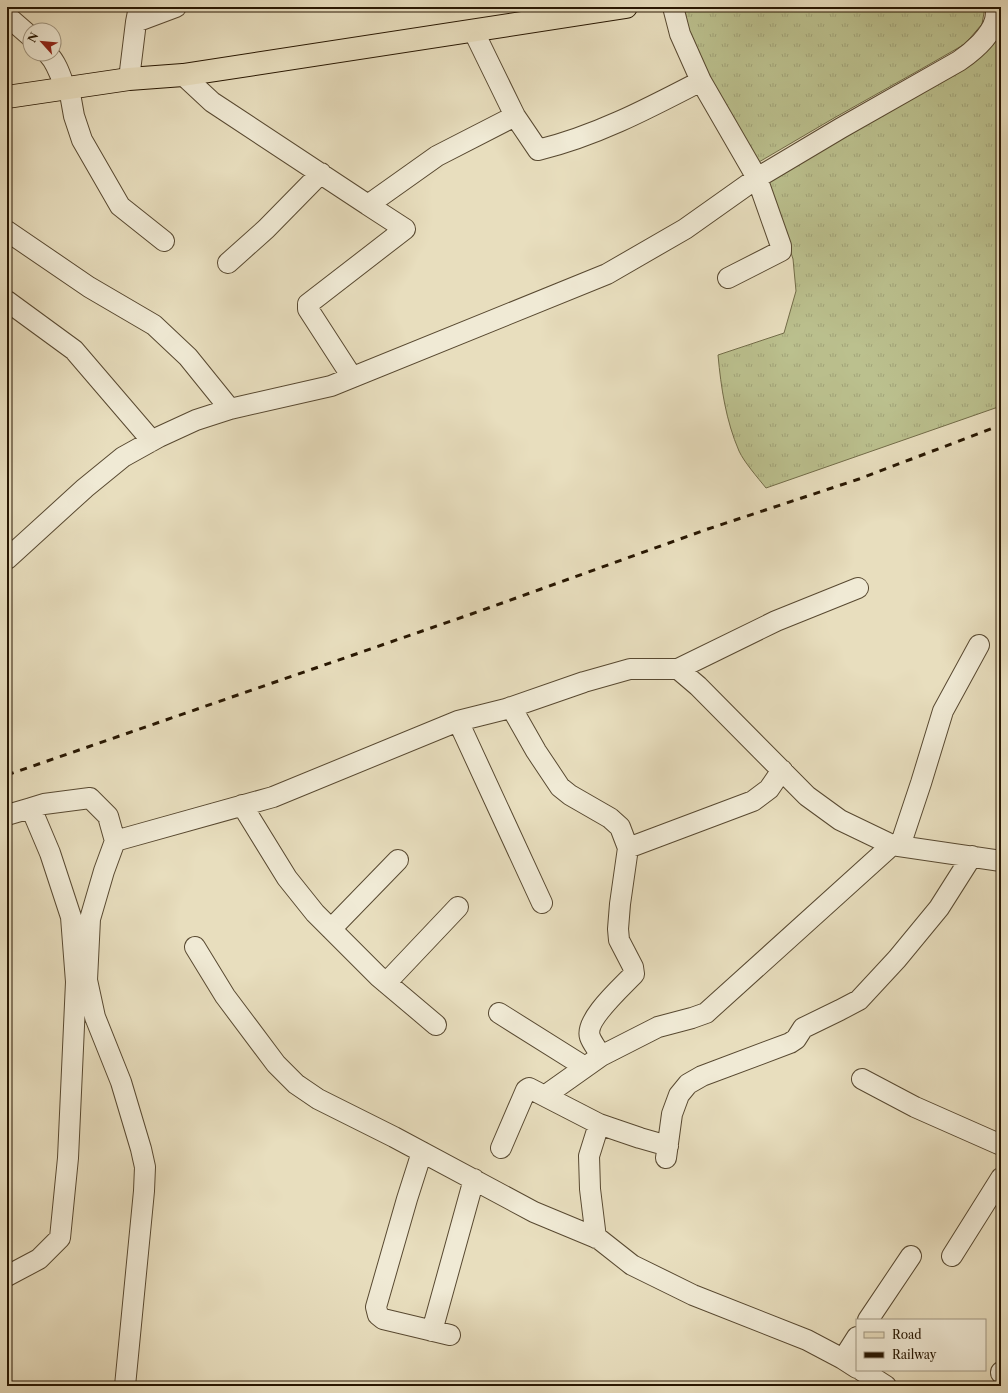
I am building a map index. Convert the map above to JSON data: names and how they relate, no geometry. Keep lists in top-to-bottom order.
{
  "legend": ["Road", "Railway"],
  "north": "top left"
}
